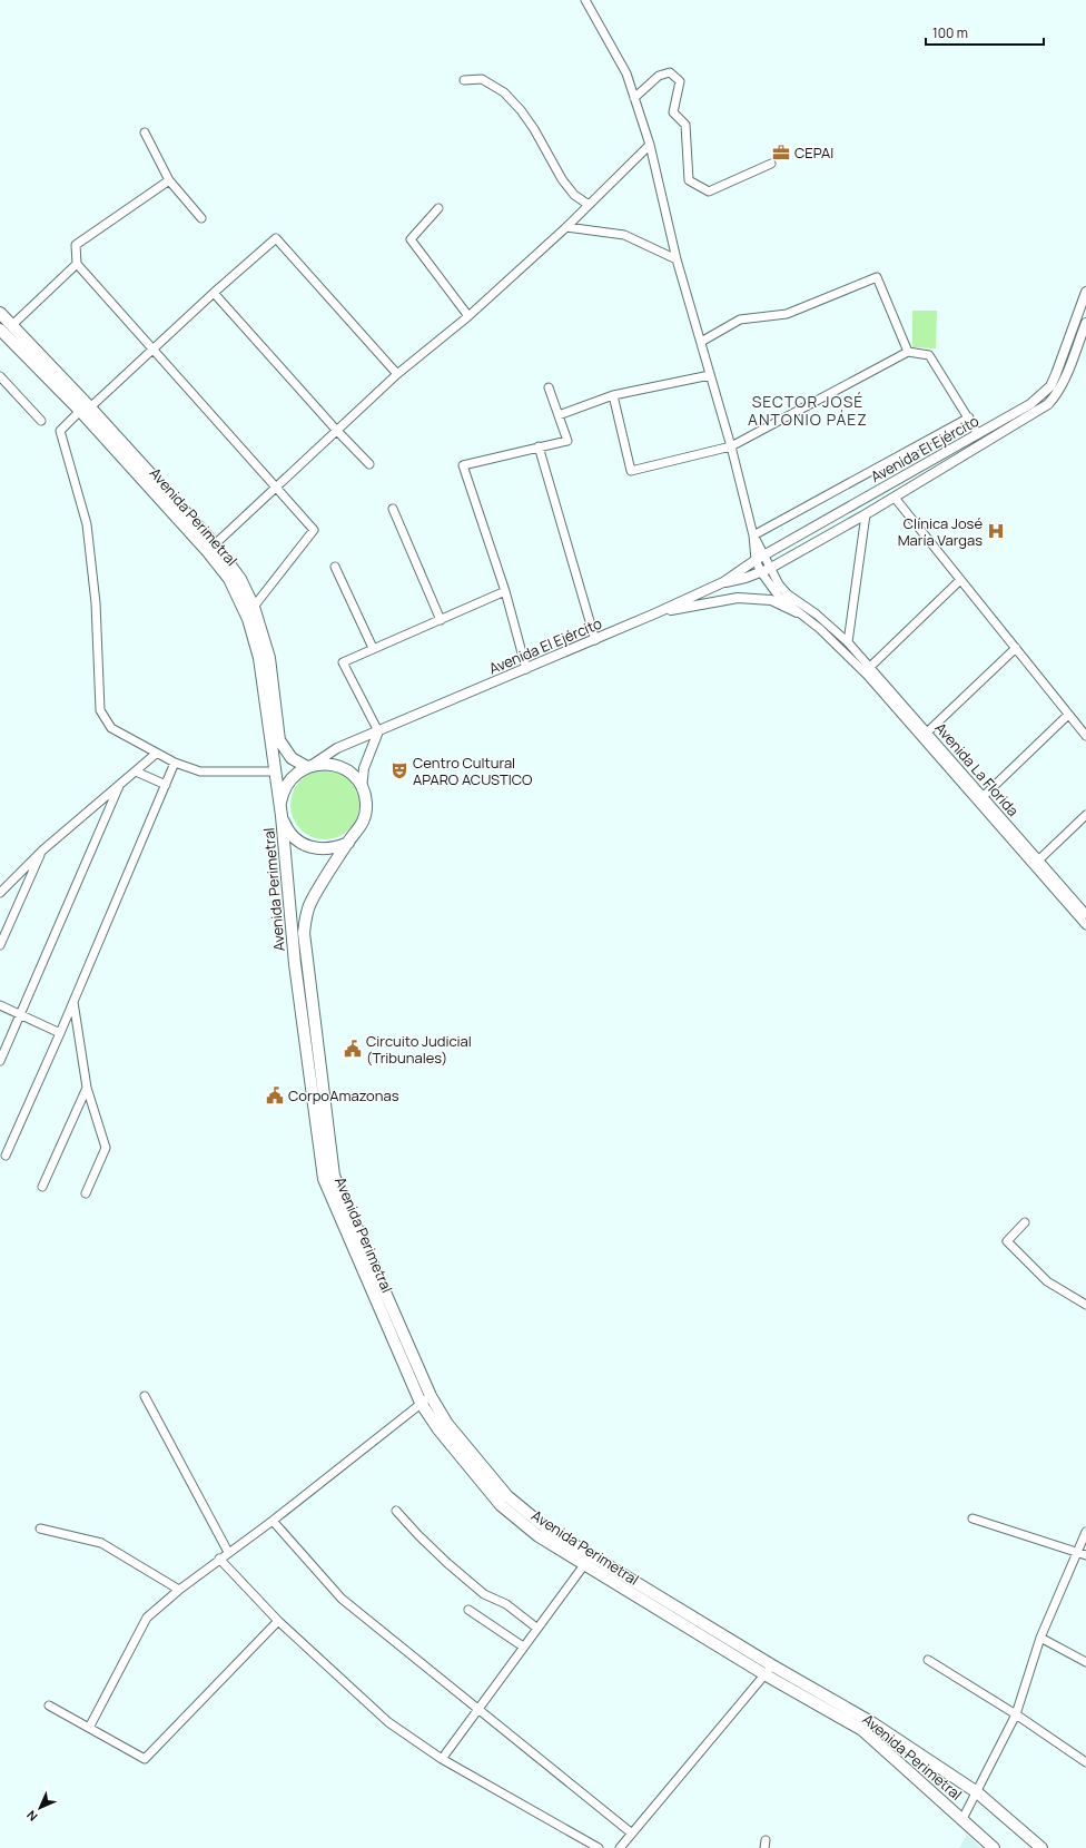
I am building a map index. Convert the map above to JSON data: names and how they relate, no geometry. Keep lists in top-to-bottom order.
{
  "streets": {
    "main road": ["Avenida Perimetral"],
    "street": ["Avenida El Ejército", "Avenida La Florida"]
  },
  "crossings": [
    ["Avenida El Ejército", "Avenida Perimetral"],
    ["Avenida El Ejército", "Avenida La Florida"]
  ],
  "districts": ["SECTOR JOSÉ ANTONIO PÁEZ"],
  "places": {
    "office": ["CEPAI"],
    "hospital": ["Clínica José María Vargas"],
    "theatre": ["Centro Cultural APARO ACUSTICO"],
    "public building": ["Circuito Judicial (Tribunales)", "CorpoAmazonas"]
  },
  "scale_bar": "100 m",
  "north": "bottom left"
}
